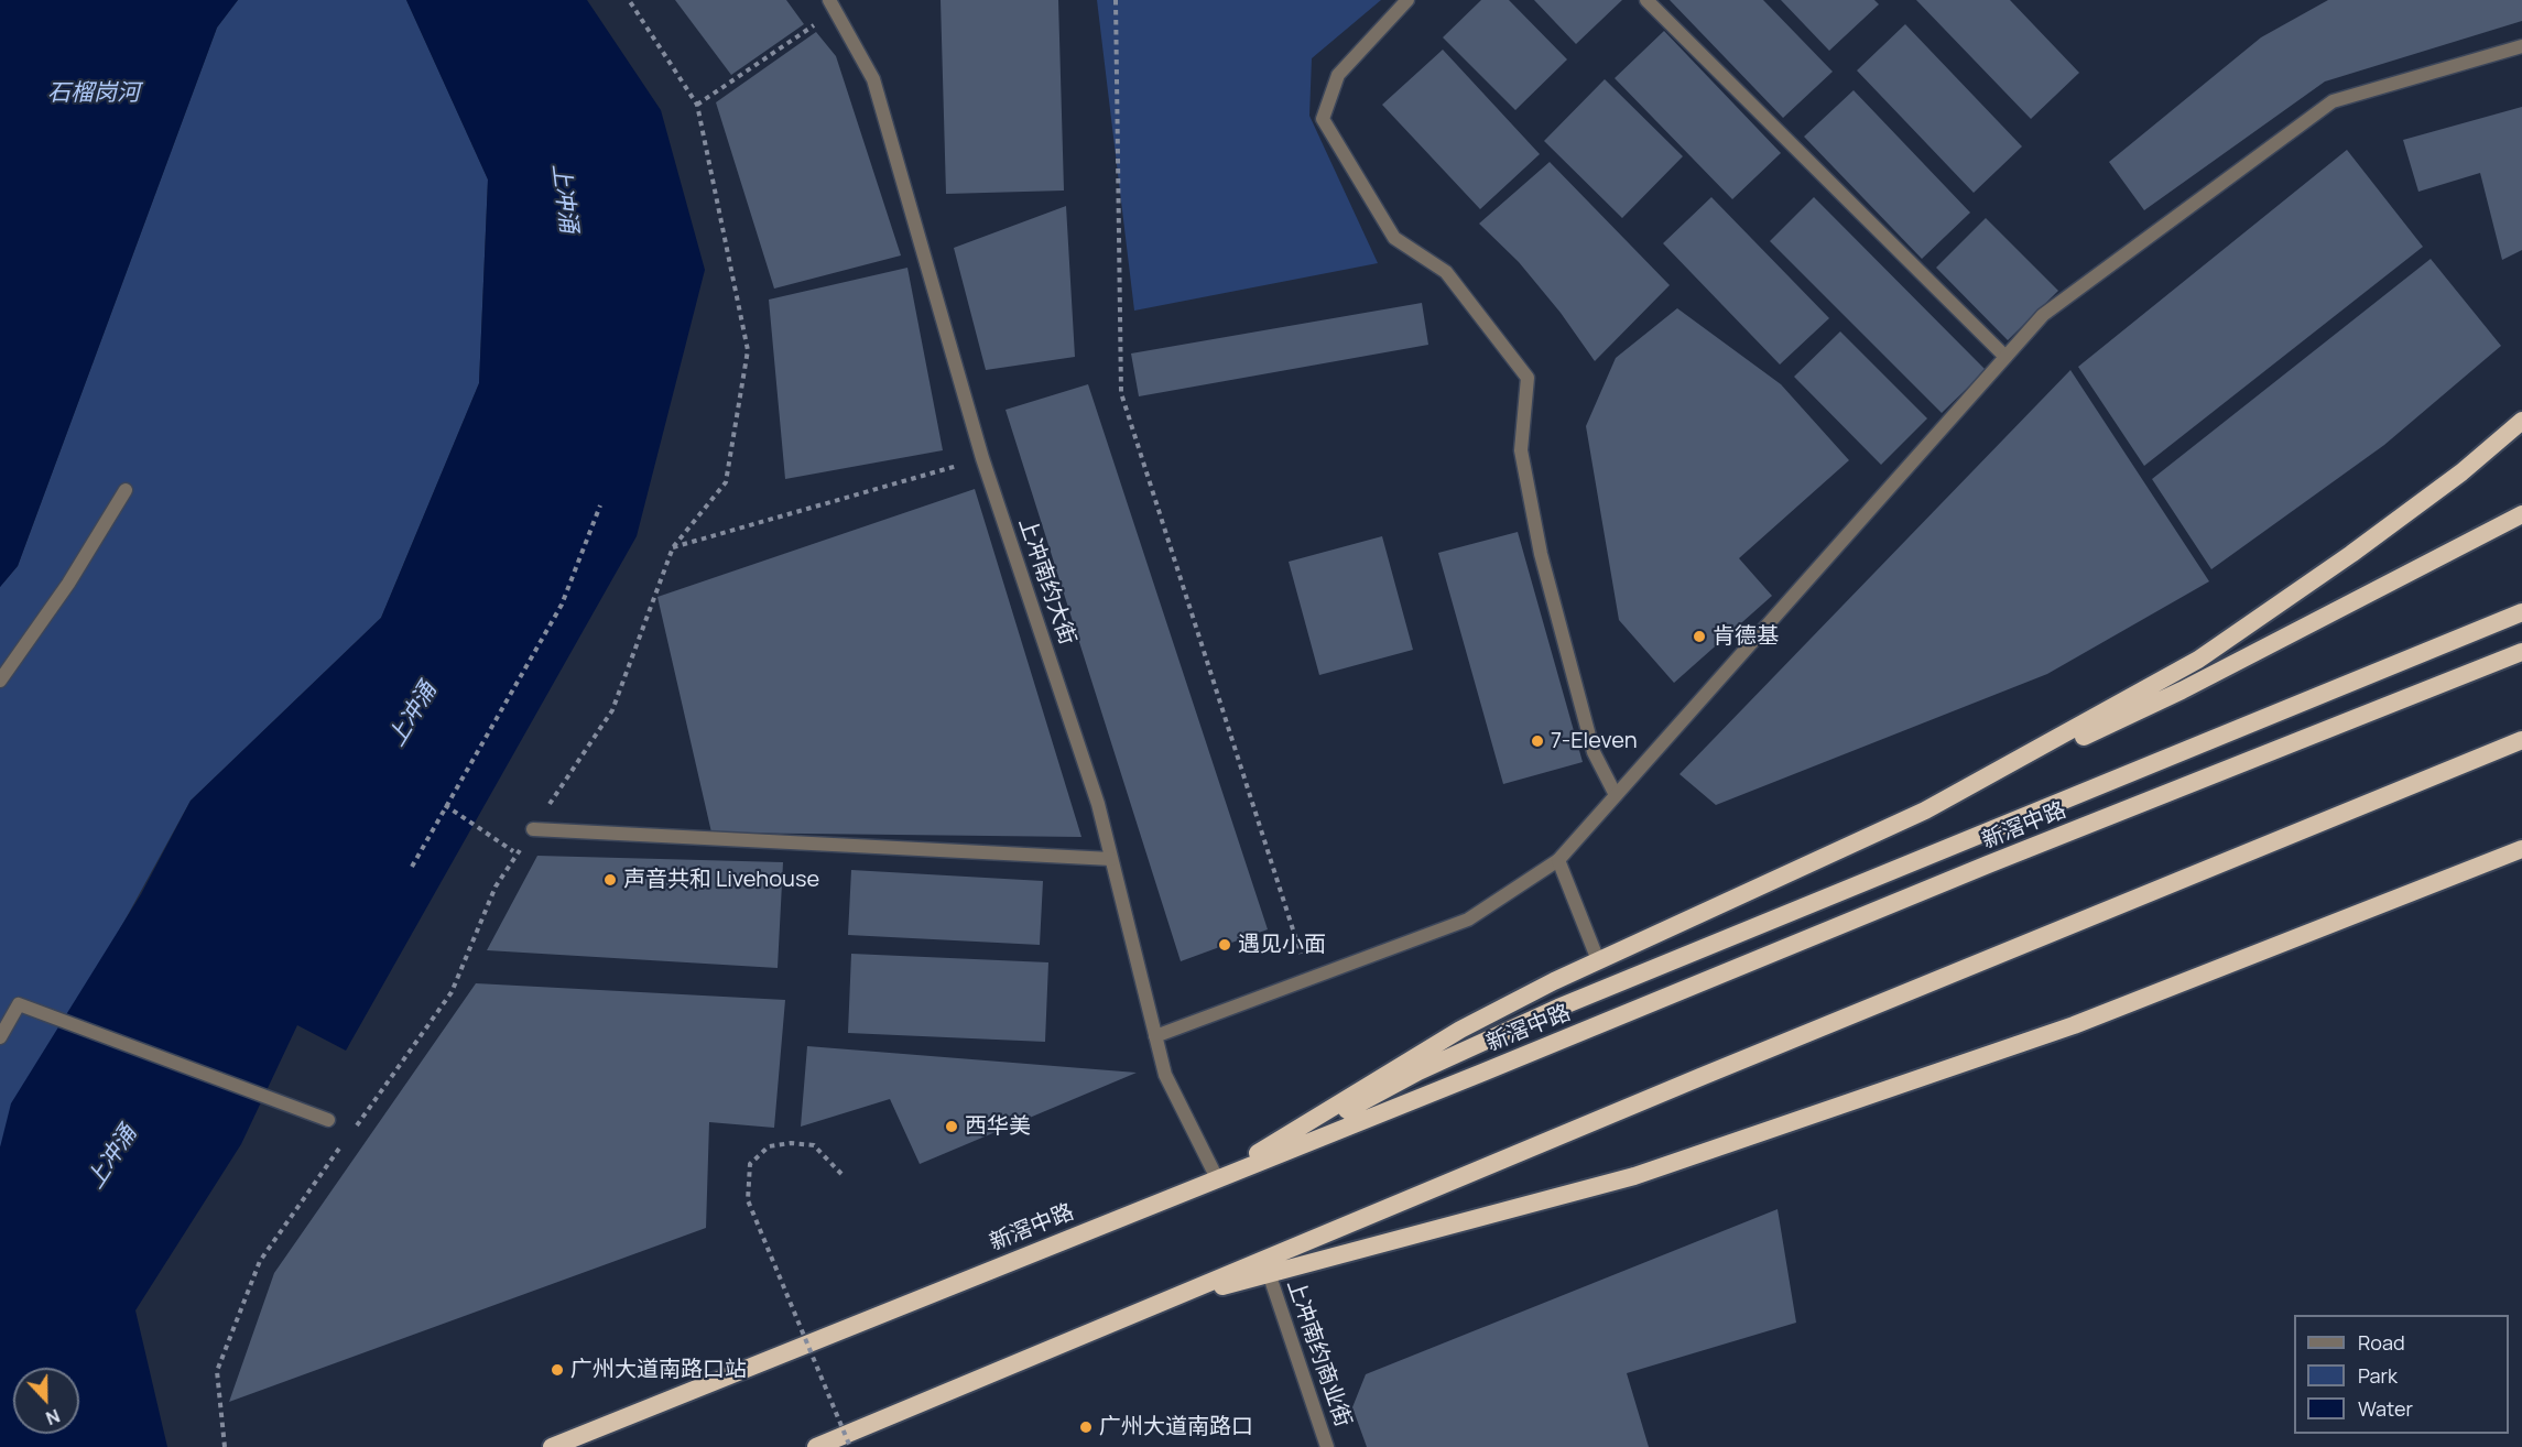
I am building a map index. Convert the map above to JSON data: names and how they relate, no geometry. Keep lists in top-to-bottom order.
{
  "streets": {
    "highway": ["新滘中路"],
    "street": ["上冲南约大街", "上冲南约商业街"]
  },
  "crossings": [
    ["上冲南约大街", "新滘中路"]
  ],
  "water": ["石榴岗河", "上冲涌"],
  "places": [
    "肯德基",
    "7-Eleven",
    "声音共和 Livehouse",
    "遇见小面",
    "西华美",
    "广州大道南路口站",
    "广州大道南路口"
  ],
  "legend": ["Road", "Park", "Water"],
  "north": "bottom"
}
